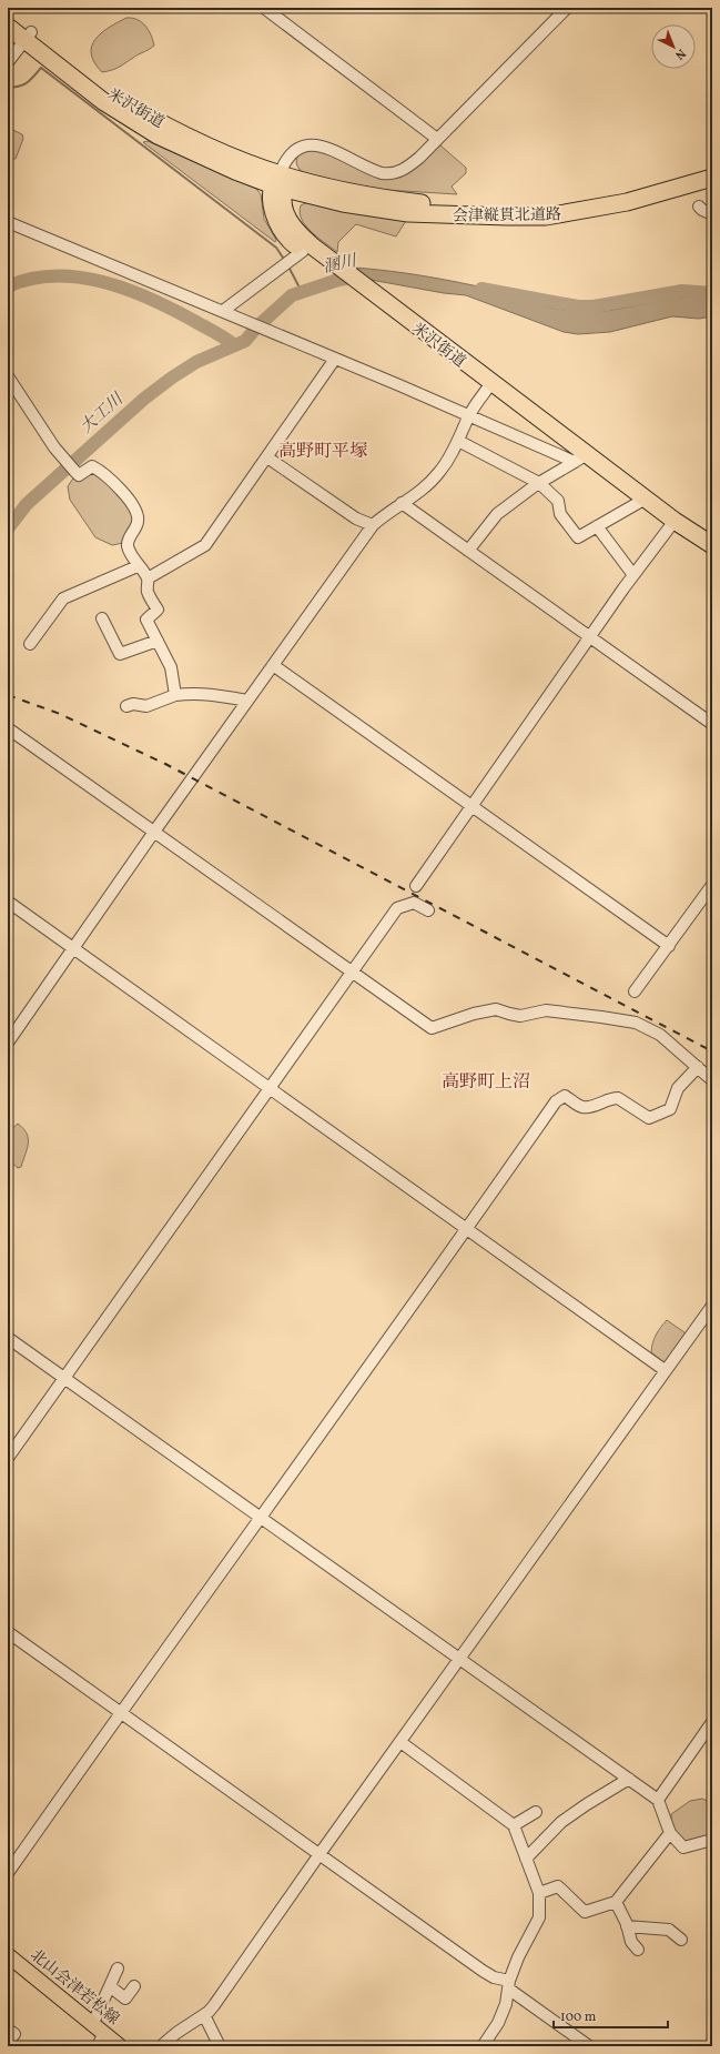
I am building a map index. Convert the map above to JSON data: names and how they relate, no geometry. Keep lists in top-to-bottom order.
{
  "streets": {
    "highway": ["米沢街道", "会津縦貫北道路"],
    "main road": ["北山会津若松線"]
  },
  "crossings": [
    ["米沢街道", "会津縦貫北道路"]
  ],
  "districts": ["高野町平塚", "高野町上沼"],
  "water": ["溷川", "大工川"],
  "scale_bar": "100 m",
  "north": "bottom right"
}
